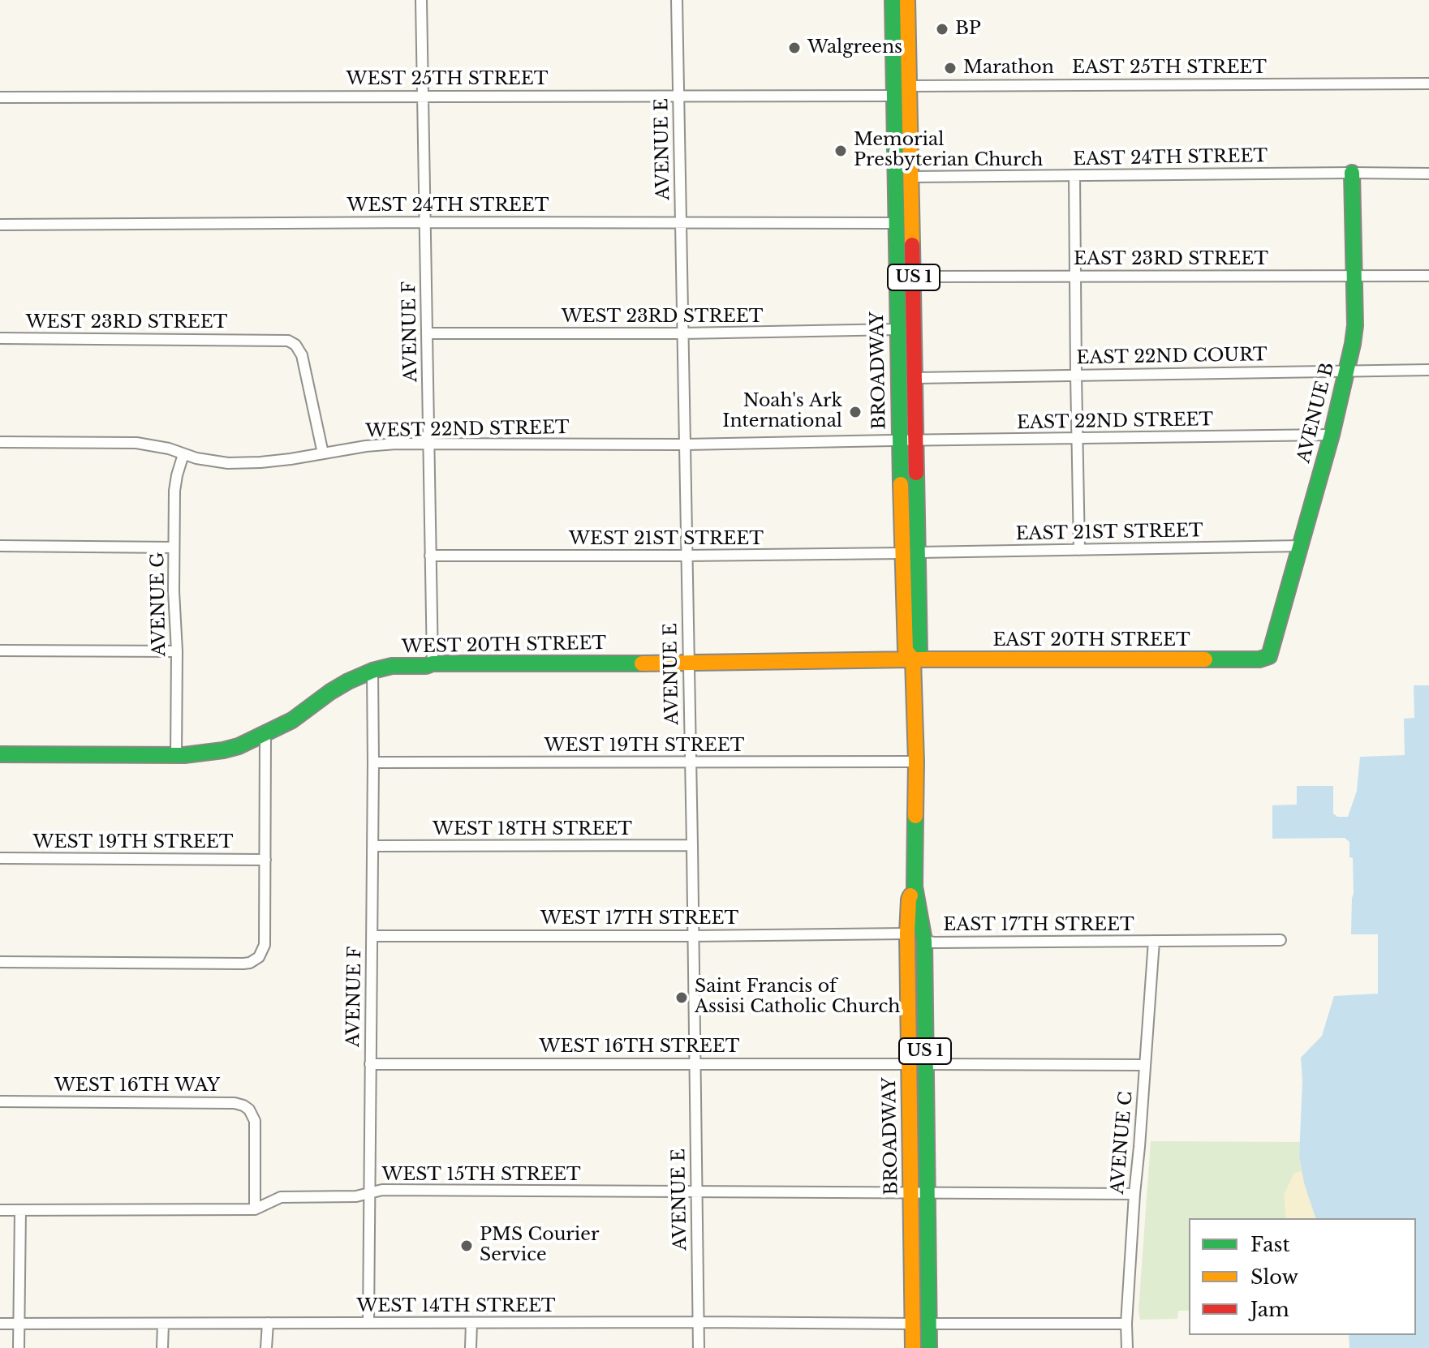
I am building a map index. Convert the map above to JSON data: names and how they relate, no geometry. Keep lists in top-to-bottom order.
{
  "streets": {
    "main road": [
      "US 1",
      "BROADWAY",
      "AVENUE B",
      "EAST 20TH STREET",
      "WEST 20TH STREET"
    ],
    "street": [
      "EAST 25TH STREET",
      "WEST 25TH STREET",
      "AVENUE E",
      "EAST 24TH STREET",
      "WEST 24TH STREET",
      "EAST 23RD STREET",
      "WEST 23RD STREET",
      "AVENUE F",
      "EAST 22ND COURT",
      "EAST 22ND STREET",
      "WEST 22ND STREET",
      "EAST 21ST STREET",
      "WEST 21ST STREET",
      "AVENUE G",
      "WEST 19TH STREET",
      "WEST 18TH STREET",
      "WEST 17TH STREET",
      "EAST 17TH STREET",
      "WEST 16TH STREET",
      "WEST 16TH WAY",
      "AVENUE C",
      "WEST 15TH STREET",
      "WEST 14TH STREET"
    ]
  },
  "crossings": [
    ["EAST 25TH STREET", "BROADWAY"],
    ["WEST 25TH STREET", "AVENUE E"],
    ["WEST 25TH STREET", "AVENUE F"],
    ["WEST 25TH STREET", "BROADWAY"],
    ["AVENUE E", "WEST 24TH STREET"],
    ["AVENUE E", "WEST 23RD STREET"],
    ["AVENUE E", "WEST 22ND STREET"],
    ["AVENUE E", "WEST 21ST STREET"],
    ["AVENUE E", "WEST 20TH STREET"],
    ["AVENUE E", "WEST 19TH STREET"],
    ["AVENUE E", "WEST 18TH STREET"],
    ["AVENUE E", "WEST 17TH STREET"],
    ["AVENUE E", "WEST 16TH STREET"],
    ["AVENUE E", "WEST 15TH STREET"],
    ["AVENUE E", "WEST 14TH STREET"],
    ["EAST 24TH STREET", "BROADWAY"],
    ["EAST 24TH STREET", "AVENUE B"],
    ["WEST 24TH STREET", "AVENUE F"],
    ["WEST 24TH STREET", "BROADWAY"],
    ["EAST 23RD STREET", "BROADWAY"],
    ["EAST 23RD STREET", "AVENUE B"],
    ["WEST 23RD STREET", "AVENUE F"],
    ["WEST 23RD STREET", "BROADWAY"],
    ["WEST 23RD STREET", "WEST 22ND STREET"],
    ["AVENUE F", "WEST 22ND STREET"],
    ["AVENUE F", "WEST 21ST STREET"],
    ["AVENUE F", "WEST 20TH STREET"],
    ["AVENUE F", "WEST 19TH STREET"],
    ["AVENUE F", "WEST 18TH STREET"],
    ["AVENUE F", "WEST 17TH STREET"],
    ["AVENUE F", "WEST 16TH STREET"],
    ["AVENUE F", "WEST 15TH STREET"],
    ["AVENUE F", "WEST 14TH STREET"],
    ["EAST 22ND COURT", "BROADWAY"],
    ["EAST 22ND COURT", "AVENUE B"],
    ["BROADWAY", "EAST 22ND STREET"],
    ["BROADWAY", "WEST 22ND STREET"],
    ["BROADWAY", "EAST 21ST STREET"],
    ["BROADWAY", "WEST 21ST STREET"],
    ["BROADWAY", "EAST 20TH STREET"],
    ["BROADWAY", "WEST 20TH STREET"],
    ["BROADWAY", "WEST 19TH STREET"],
    ["BROADWAY", "WEST 17TH STREET"],
    ["BROADWAY", "EAST 17TH STREET"],
    ["BROADWAY", "WEST 16TH STREET"],
    ["BROADWAY", "WEST 15TH STREET"],
    ["BROADWAY", "WEST 14TH STREET"],
    ["AVENUE B", "EAST 22ND STREET"],
    ["AVENUE B", "EAST 21ST STREET"],
    ["AVENUE B", "EAST 20TH STREET"],
    ["EAST 22ND STREET", "WEST 22ND STREET"],
    ["WEST 22ND STREET", "AVENUE G"],
    ["AVENUE G", "WEST 20TH STREET"],
    ["EAST 20TH STREET", "WEST 20TH STREET"],
    ["EAST 17TH STREET", "AVENUE C"],
    ["WEST 16TH WAY", "WEST 15TH STREET"],
    ["AVENUE C", "WEST 15TH STREET"]
  ],
  "places": [
    "BP",
    "Walgreens",
    "Marathon",
    "Memorial Presbyterian Church",
    "Noah's Ark International",
    "Saint Francis of Assisi Catholic Church",
    "PMS Courier Service"
  ],
  "legend": ["Fast", "Slow", "Jam"]
}
